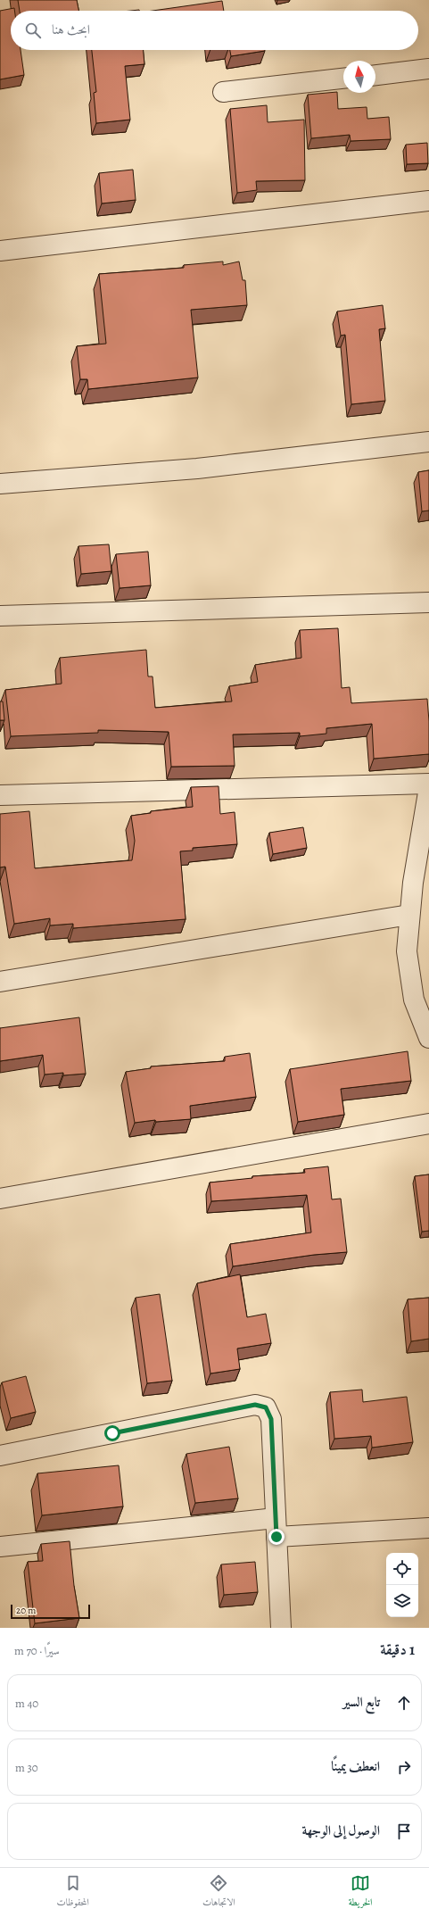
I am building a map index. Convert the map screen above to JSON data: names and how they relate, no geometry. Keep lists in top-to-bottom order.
{
  "scale_bar": "20 m",
  "north": "top",
  "page": {
    "search": "ابحث هنا",
    "scale": "20 m",
    "heading": ["1 دقيقة", "سيرًا · 70 m"],
    "list": [
      ["تابع السير", "40 m"],
      ["انعطف يمينًا", "30 m"],
      "الوصول إلى الوجهة"
    ],
    "nav": ["الخريطة", "الاتجاهات", "المحفوظات"]
  }
}
